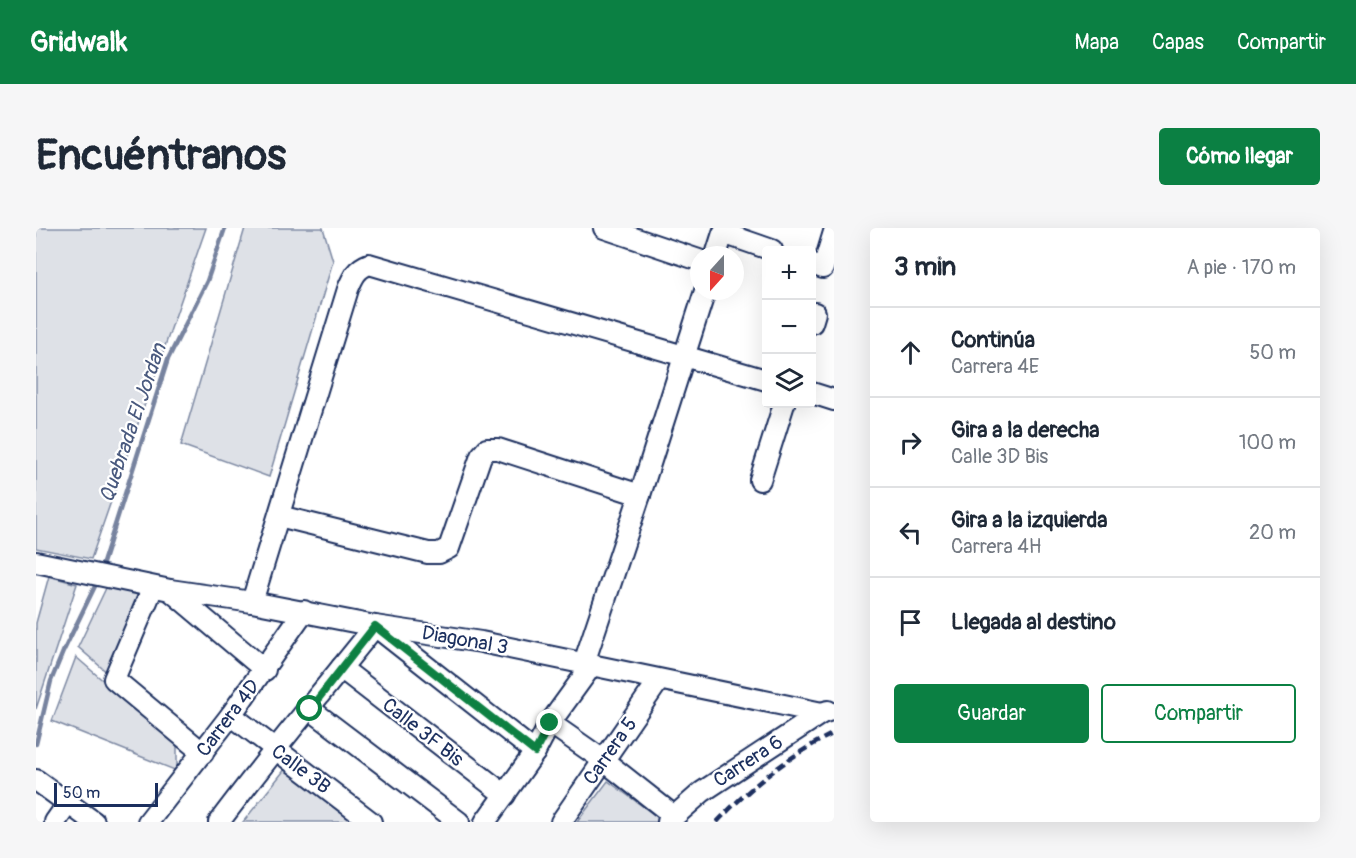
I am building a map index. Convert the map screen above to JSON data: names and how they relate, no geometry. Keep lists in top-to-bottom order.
{
  "streets": {
    "street": [
      "Diagonal 3",
      "Carrera 4D",
      "Calle 3F Bis",
      "Carrera 5",
      "Carrera 6",
      "Calle 3B"
    ]
  },
  "crossings": [
    ["Diagonal 3", "Carrera 4D"],
    ["Diagonal 3", "Carrera 5"],
    ["Diagonal 3", "Carrera 6"],
    ["Carrera 4D", "Calle 3B"]
  ],
  "water": ["Quebrada El Jordan"],
  "scale_bar": "50 m",
  "north": "bottom",
  "page": {
    "header": "Gridwalk",
    "nav": ["Mapa", "Capas", "Compartir"],
    "buttons": [
      "Cómo llegar",
      ["Guardar", "Compartir"]
    ],
    "title": "Encuéntranos",
    "heading": ["3 min", "A pie · 170 m"],
    "map_buttons": ["+", "−"],
    "list": [
      ["Continúa", "Carrera 4E", "50 m"],
      ["Gira a la derecha", "Calle 3D Bis", "100 m"],
      ["Gira a la izquierda", "Carrera 4H", "20 m"],
      "Llegada al destino"
    ],
    "scale": "50 m"
  }
}
